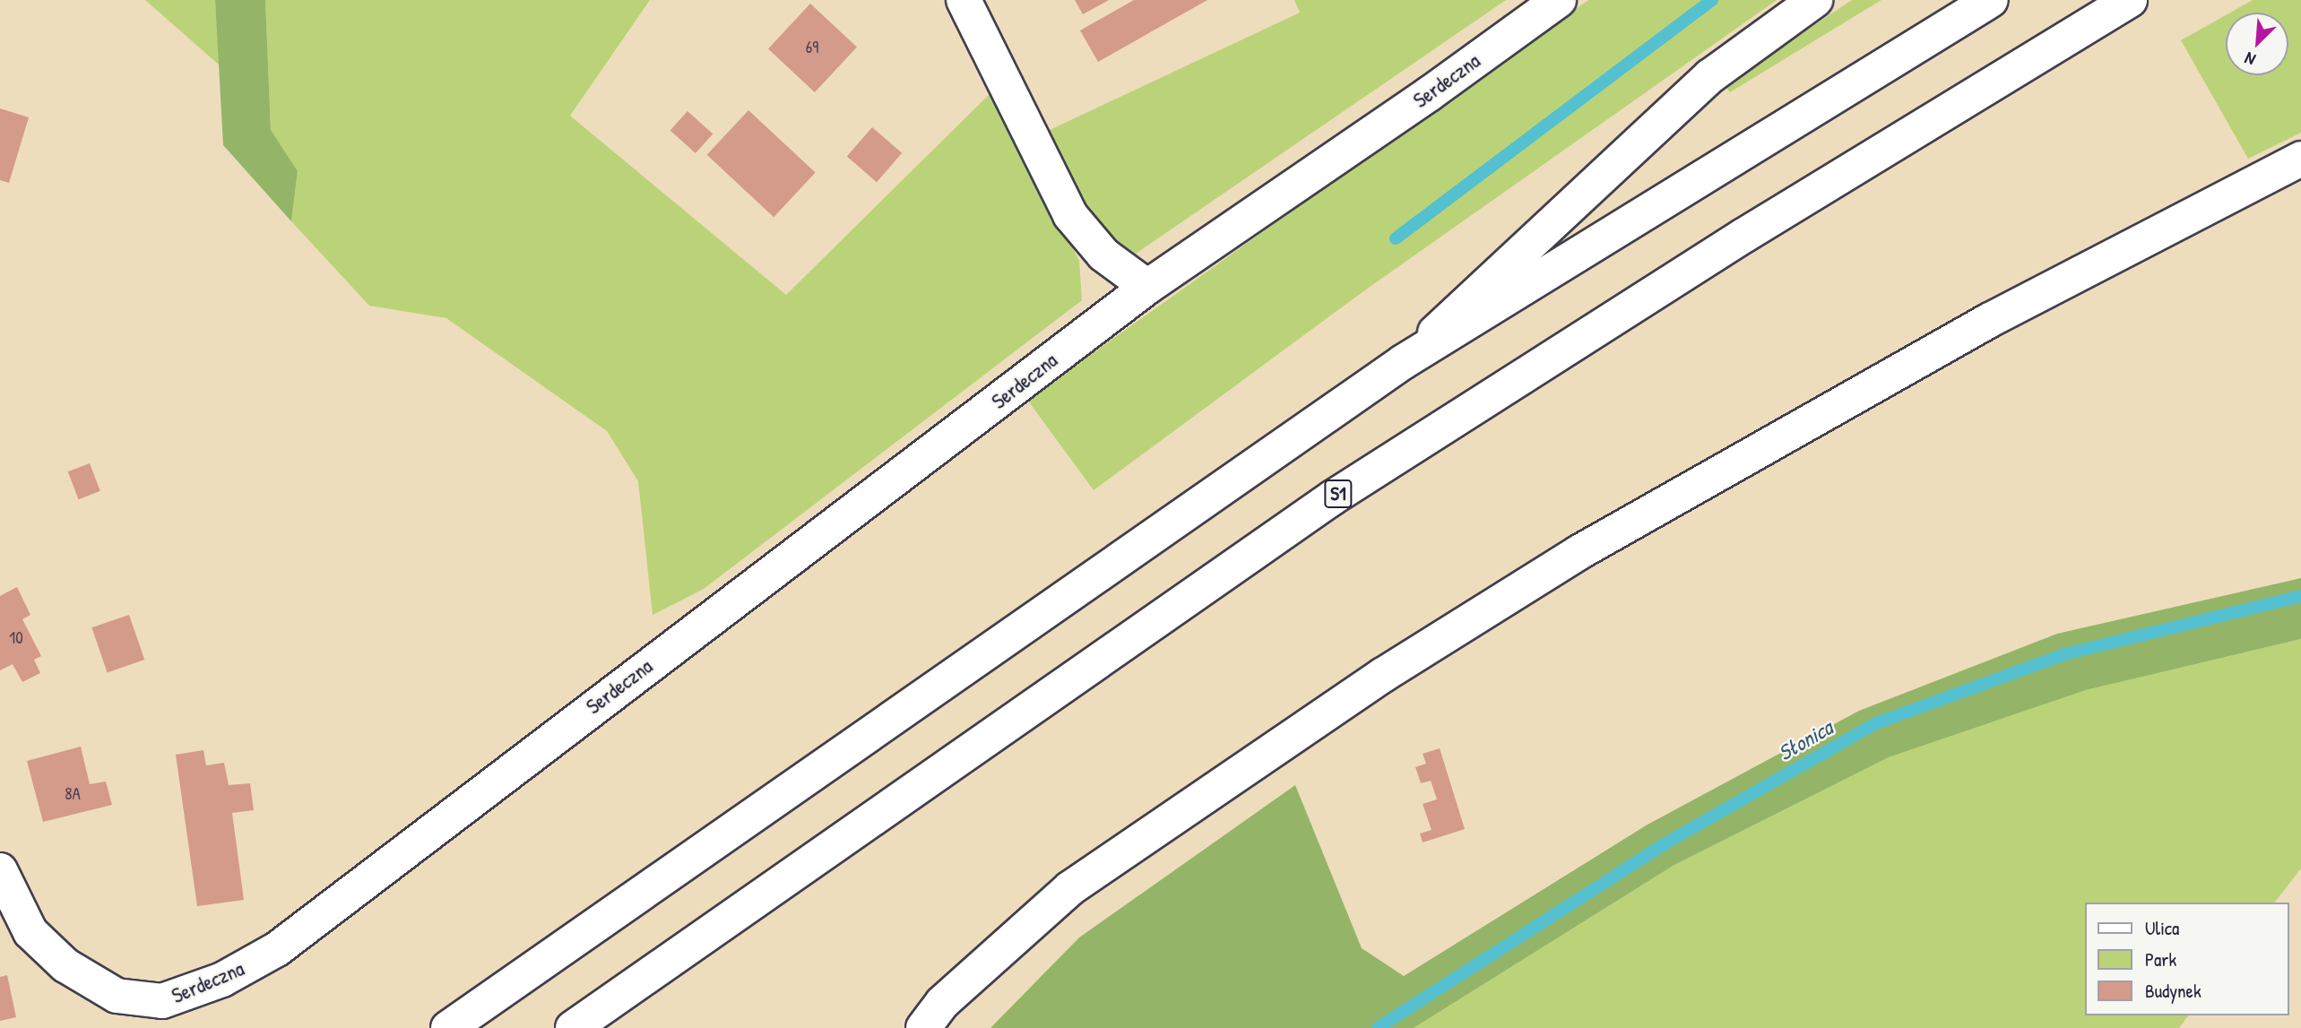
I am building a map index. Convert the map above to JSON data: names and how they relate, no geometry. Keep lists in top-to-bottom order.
{
  "streets": {
    "main road": ["Serdeczna", "S1"]
  },
  "water": ["Słonica"],
  "house_numbers": ["69", "10", "8A"],
  "legend": ["Ulica", "Park", "Budynek"],
  "north": "bottom left"
}
